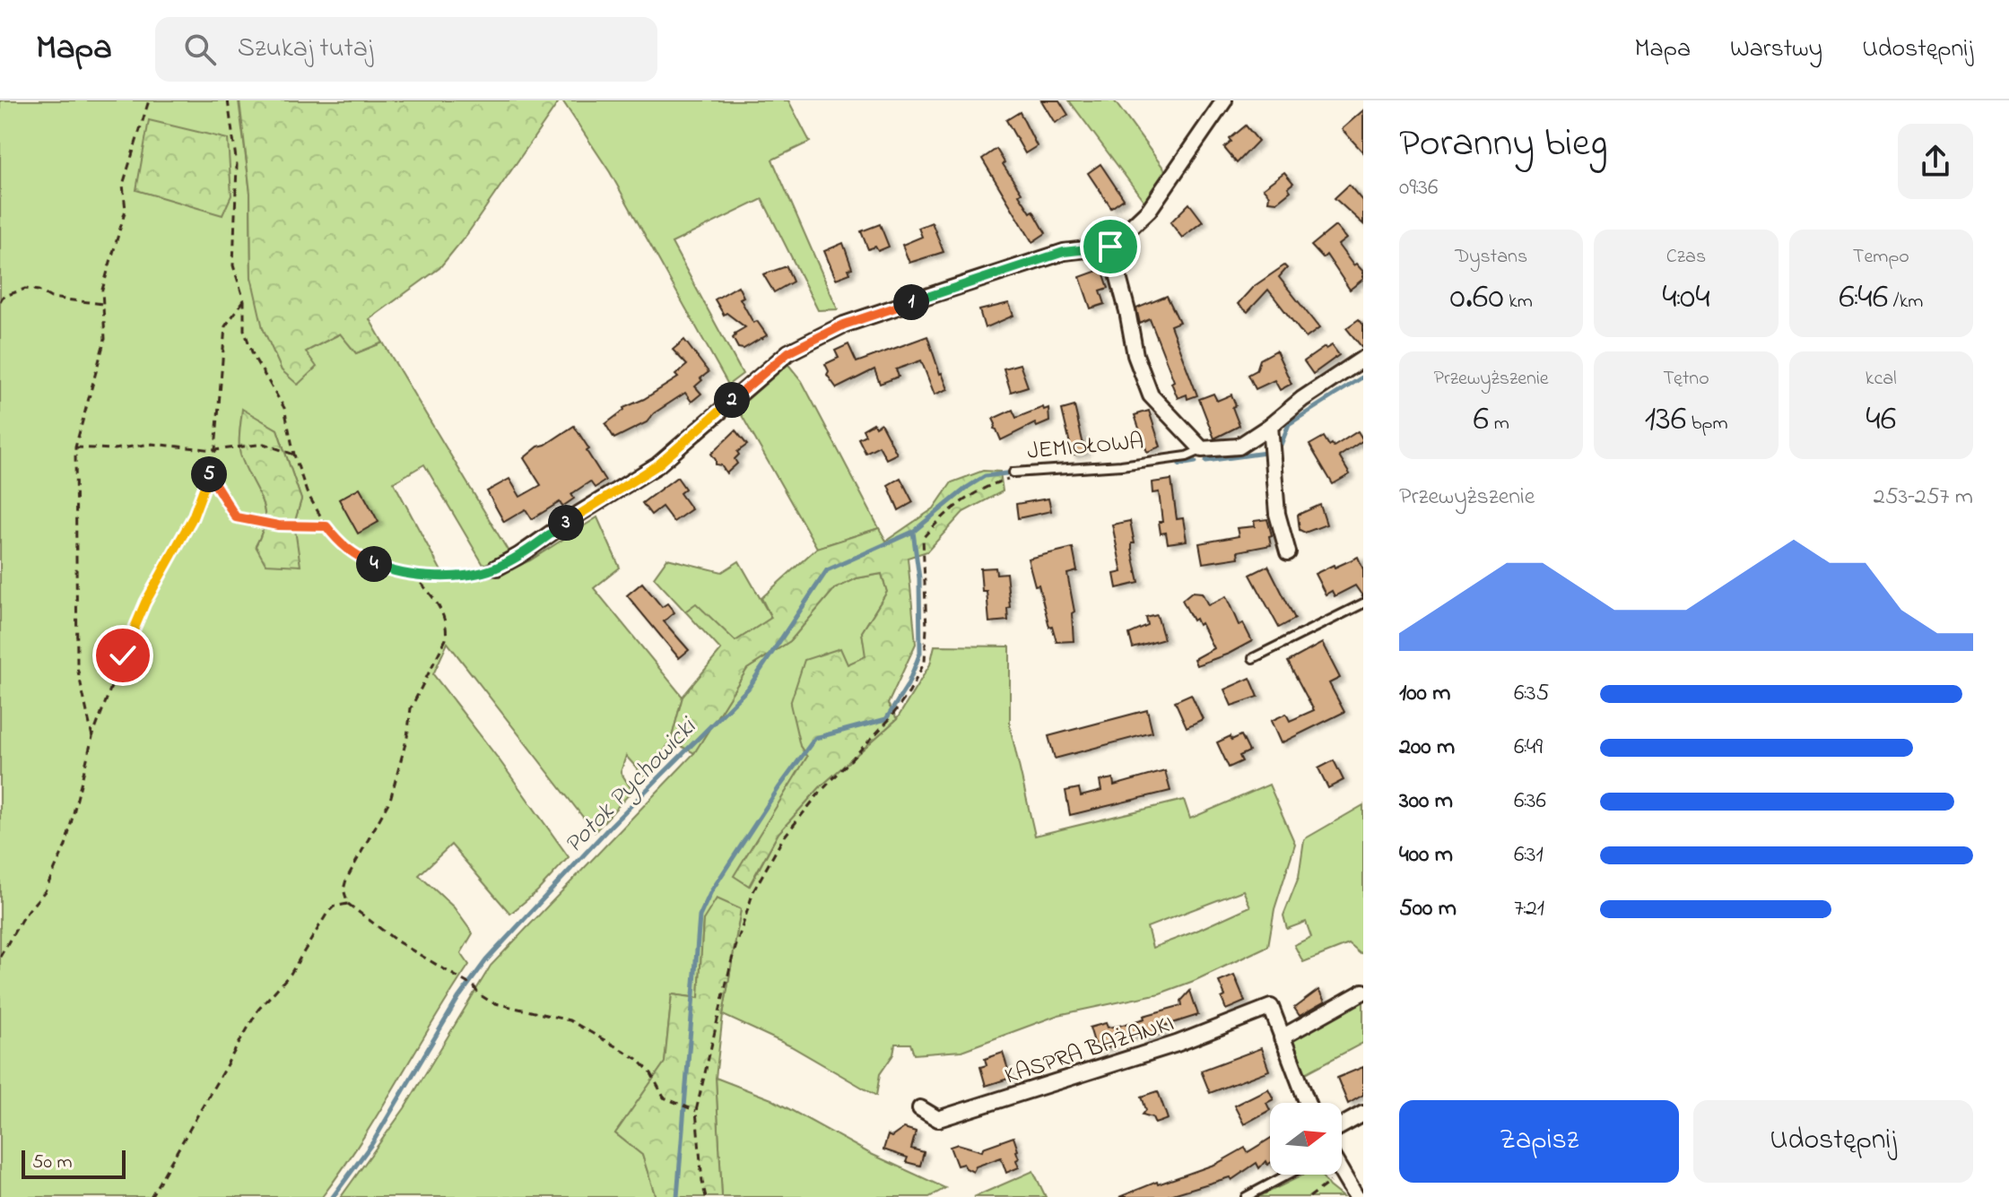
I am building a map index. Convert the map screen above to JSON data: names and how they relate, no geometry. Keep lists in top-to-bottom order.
{
  "streets": {
    "street": ["JEMIOŁOWA", "KASPRA BAŻANKI"]
  },
  "water": ["Potok Pychowicki"],
  "scale_bar": "50 m",
  "north": "right",
  "page": {
    "header": "Mapa",
    "search": "Szukaj tutaj",
    "nav": ["Mapa", "Warstwy", "Udostępnij"],
    "heading": ["Poranny bieg", "09:36"],
    "stats": [
      ["Dystans", "0.60 km"],
      ["Czas", "4:04"],
      ["Tempo", "6:46 /km"],
      ["Przewyższenie", "6 m"],
      ["Tętno", "136 bpm"],
      ["kcal", "46"]
    ],
    "pins": [
      "1",
      "2",
      "5",
      "3",
      "4"
    ],
    "chart": ["Przewyższenie", "253–257 m"],
    "list": [
      {
        "name": "100 m",
        "note": "6:35"
      },
      {
        "name": "200 m",
        "note": "6:49"
      },
      {
        "name": "300 m",
        "note": "6:36"
      },
      {
        "name": "400 m",
        "note": "6:31"
      },
      {
        "name": "500 m",
        "note": "7:21"
      }
    ],
    "buttons": ["Zapisz", "Udostępnij"],
    "scale": "50 m"
  }
}
